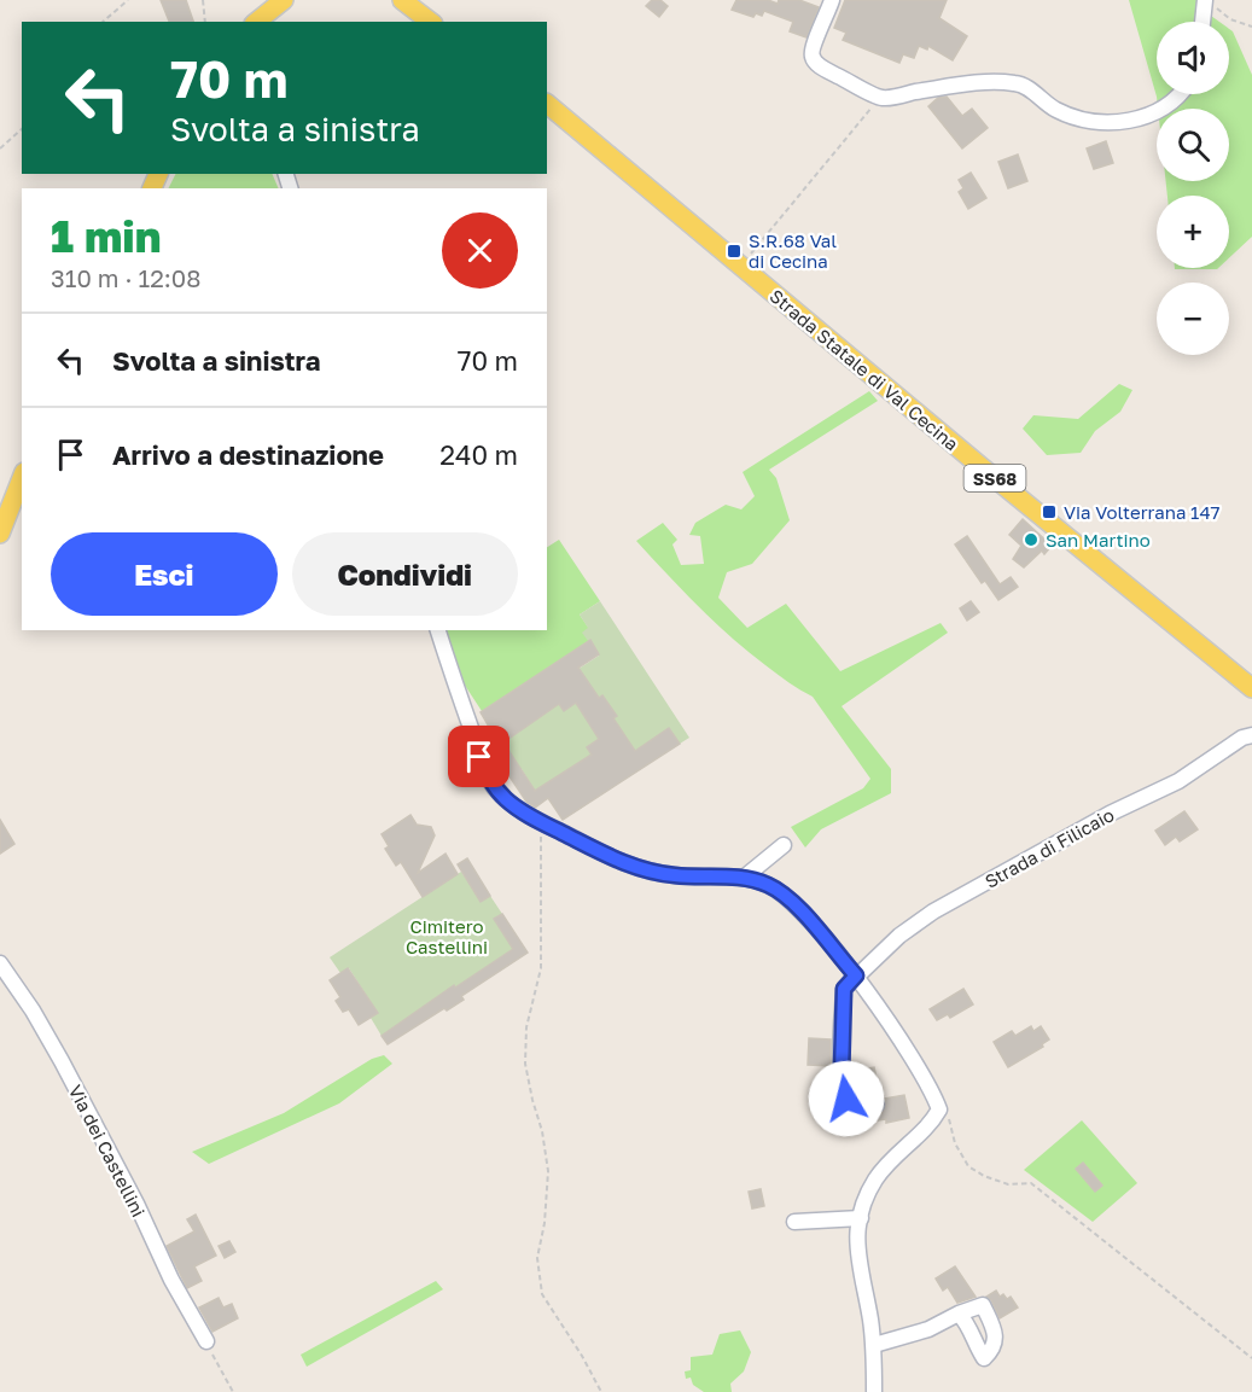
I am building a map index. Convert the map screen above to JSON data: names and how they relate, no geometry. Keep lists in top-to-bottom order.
{
  "streets": {
    "main road": ["Strada Statale di Val Cecina", "SS68"],
    "street": ["Strada di Filicaio", "Via dei Castellini"]
  },
  "parks": ["Cimitero Castellini"],
  "places": {
    "transit": ["S.R.68 Val di Cecina", "Via Volterrana 147"],
    "other": ["San Martino"]
  },
  "page": {
    "map_buttons": ["+", "−"],
    "turn": ["70 m", "Svolta a sinistra"],
    "heading": ["1 min", "310 m · 12:08"],
    "list": [
      {
        "name": "Svolta a sinistra",
        "value": "70 m"
      },
      {
        "name": "Arrivo a destinazione",
        "value": "240 m"
      }
    ],
    "buttons": ["Esci", "Condividi"]
  }
}
